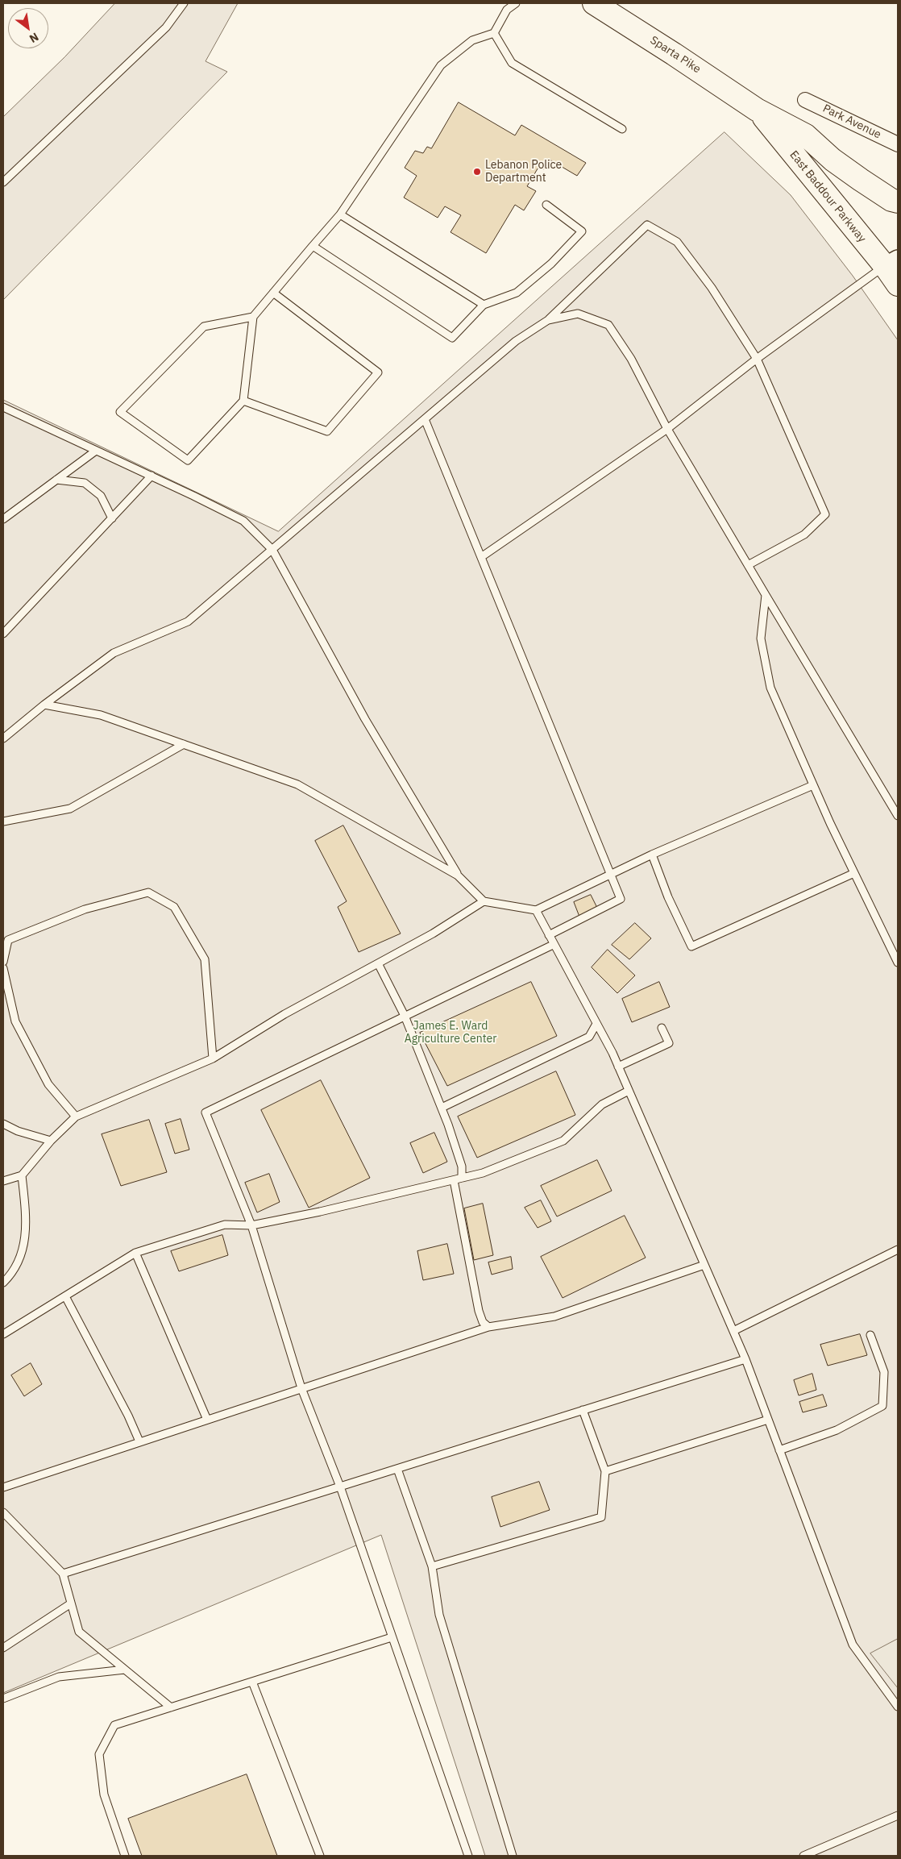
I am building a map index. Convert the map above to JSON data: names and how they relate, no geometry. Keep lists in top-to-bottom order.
{
  "streets": {
    "main road": ["Sparta Pike", "East Baddour Parkway"],
    "street": ["Park Avenue"]
  },
  "crossings": [
    ["Sparta Pike", "East Baddour Parkway"]
  ],
  "parks": ["James E. Ward Agriculture Center"],
  "places": ["Lebanon Police Department"],
  "north": "bottom right"
}
